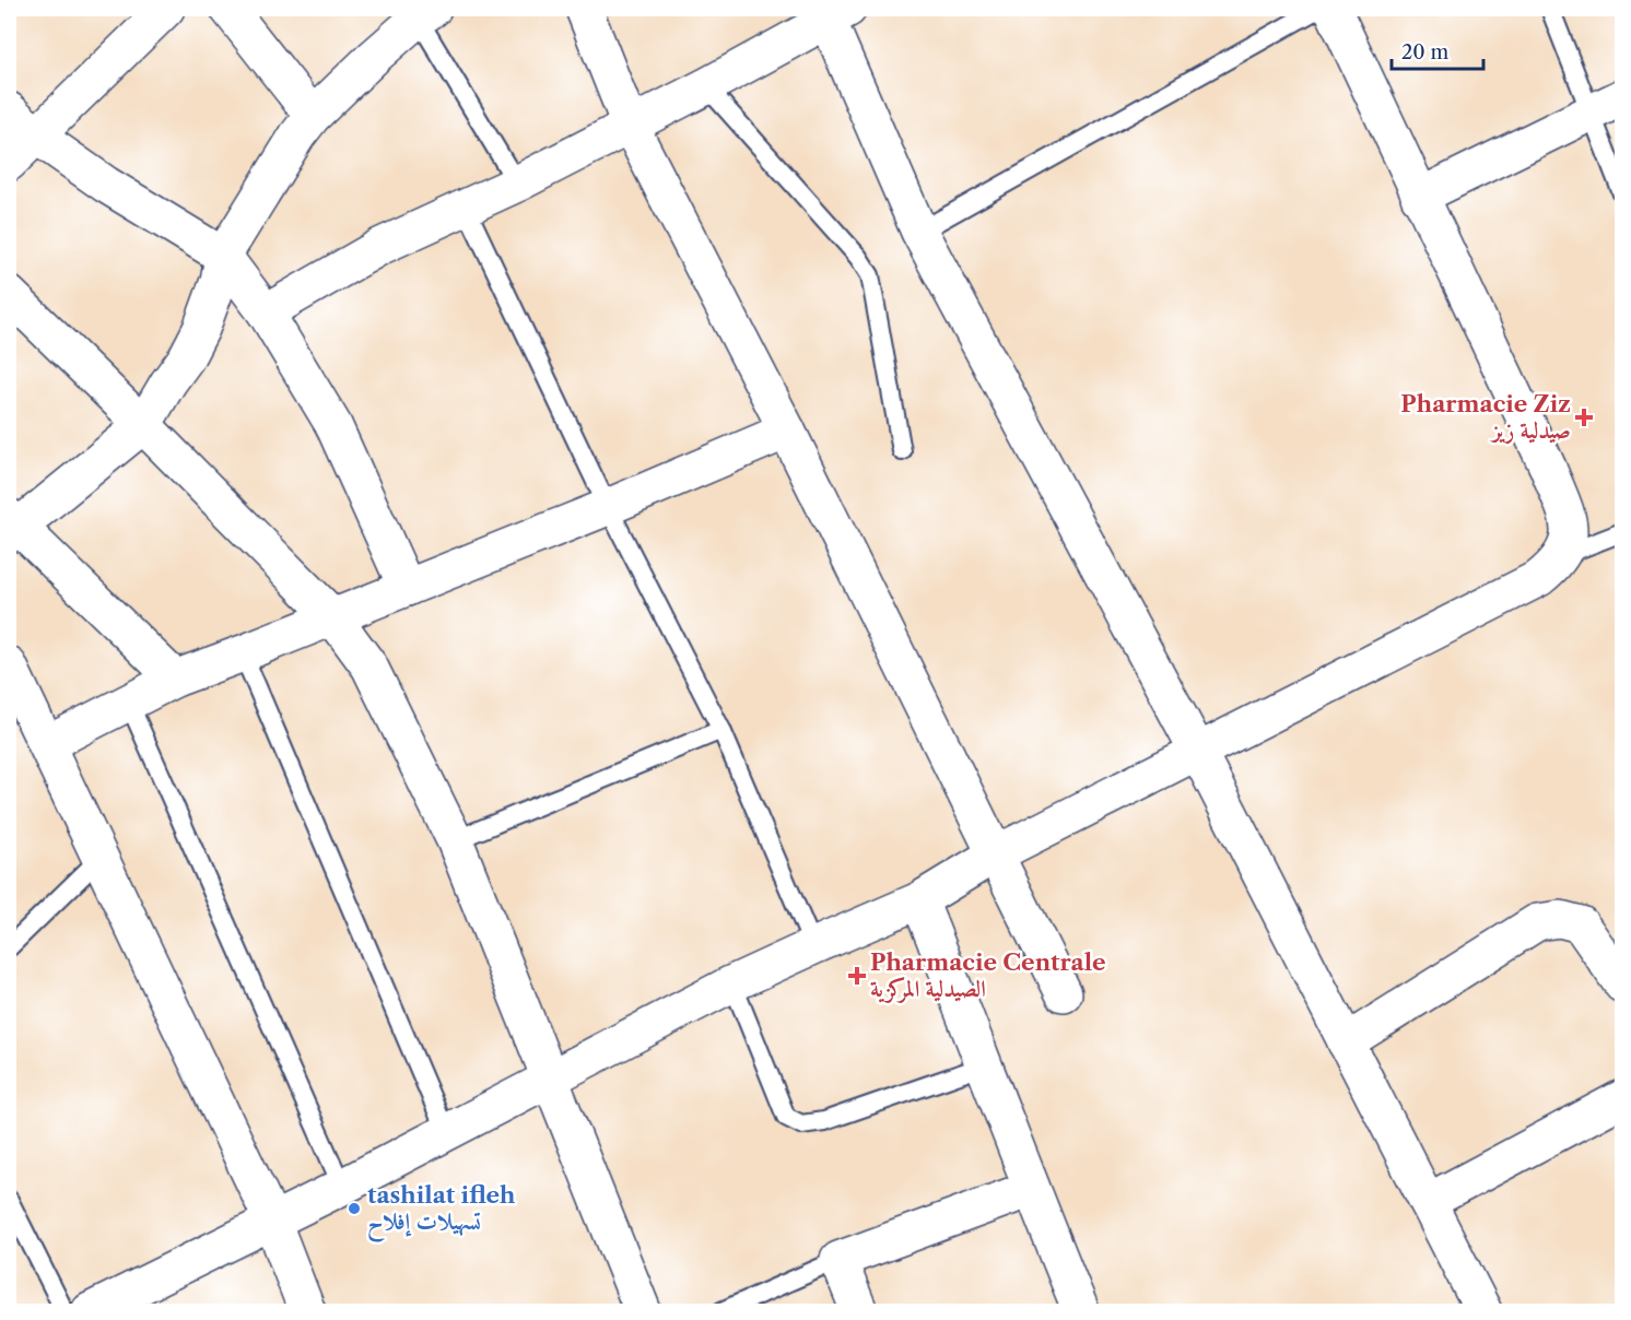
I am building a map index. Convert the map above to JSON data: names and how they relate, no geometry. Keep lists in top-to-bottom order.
{
  "places": {
    "health": ["Pharmacie Ziz صيدلية زيز", "Pharmacie Centrale الصيدلية المركزية"],
    "other": ["tashilat ifleh تسهيلات إفلاح"]
  },
  "scale_bar": "20 m"
}
